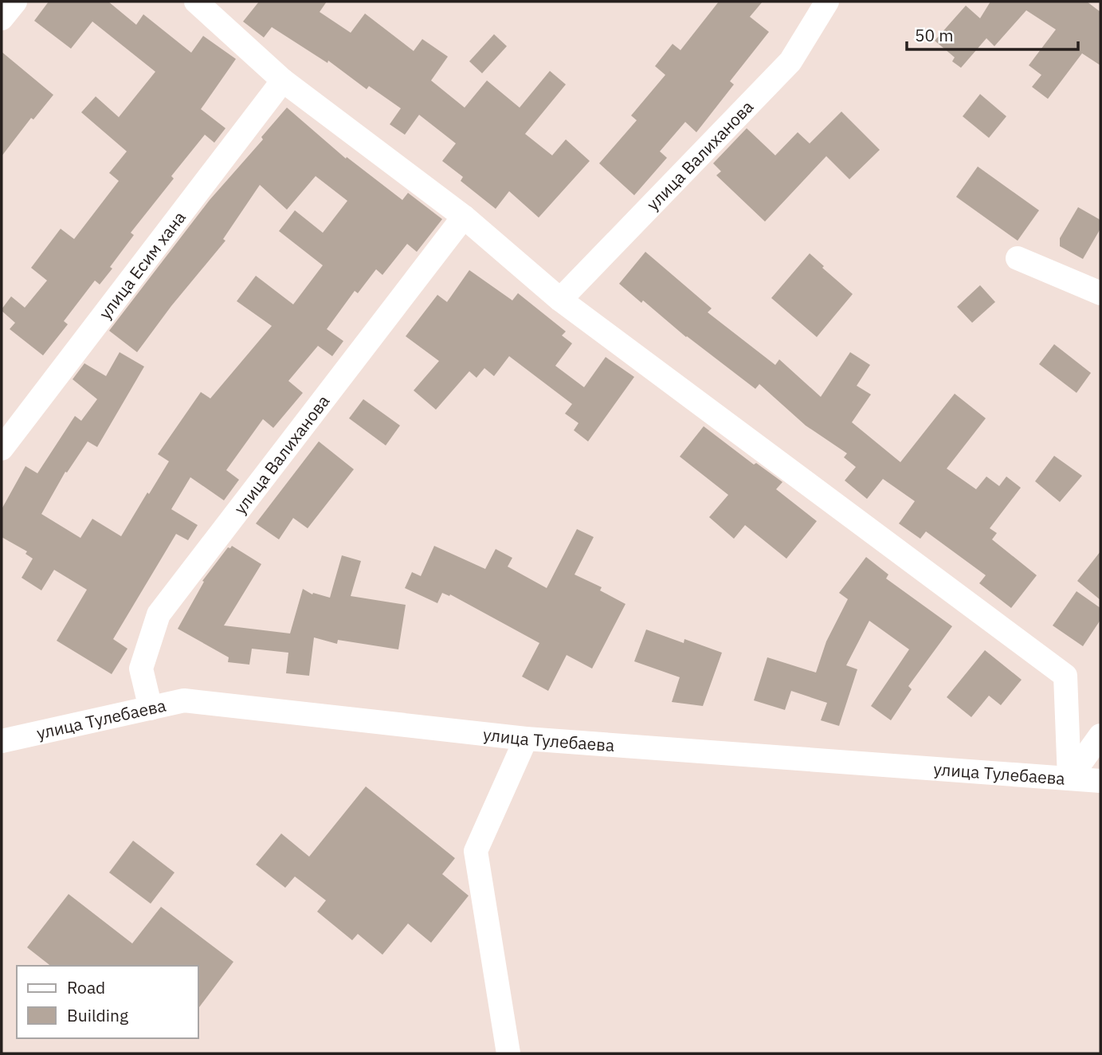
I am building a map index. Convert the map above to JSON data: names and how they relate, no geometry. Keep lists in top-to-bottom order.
{
  "streets": {
    "street": ["улица Валиханова", "улица Есим хана", "улица Тулебаева"]
  },
  "crossings": [
    ["улица Валиханова", "улица Тулебаева"]
  ],
  "legend": ["Road", "Building"],
  "scale_bar": "50 m"
}
